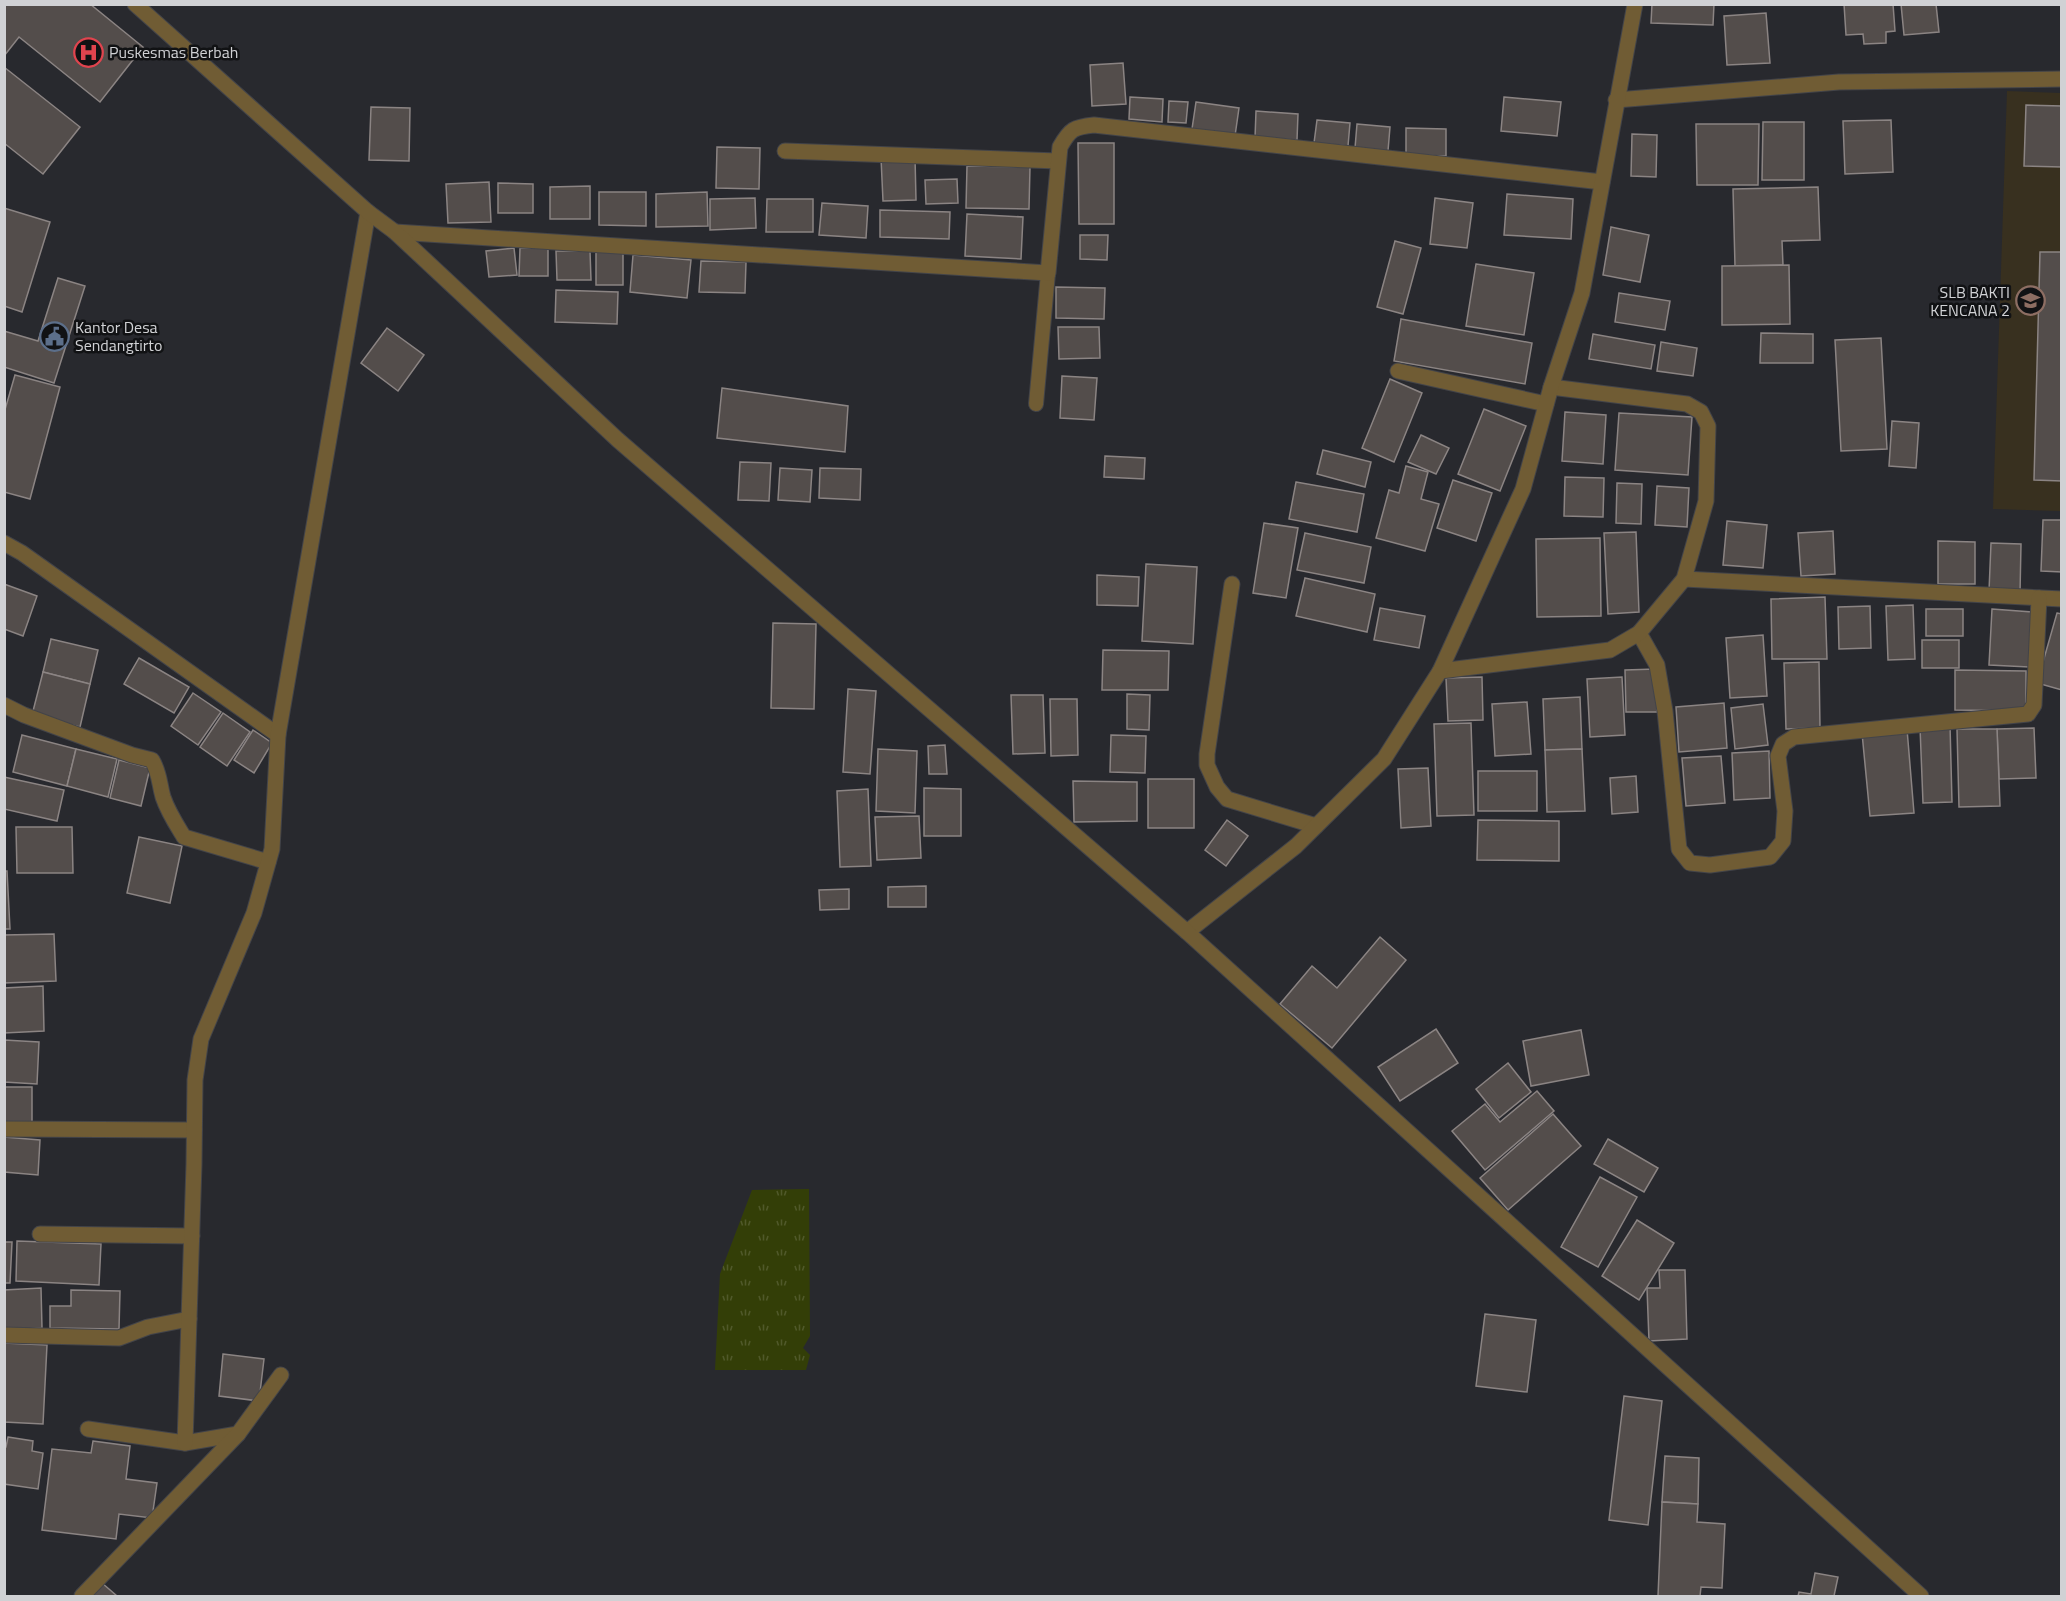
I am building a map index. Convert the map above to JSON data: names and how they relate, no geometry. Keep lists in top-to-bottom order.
{
  "places": {
    "hospital": ["Puskesmas Berbah"],
    "school or university": ["SLB BAKTI KENCANA 2"],
    "public building": ["Kantor Desa Sendangtirto"]
  }
}
